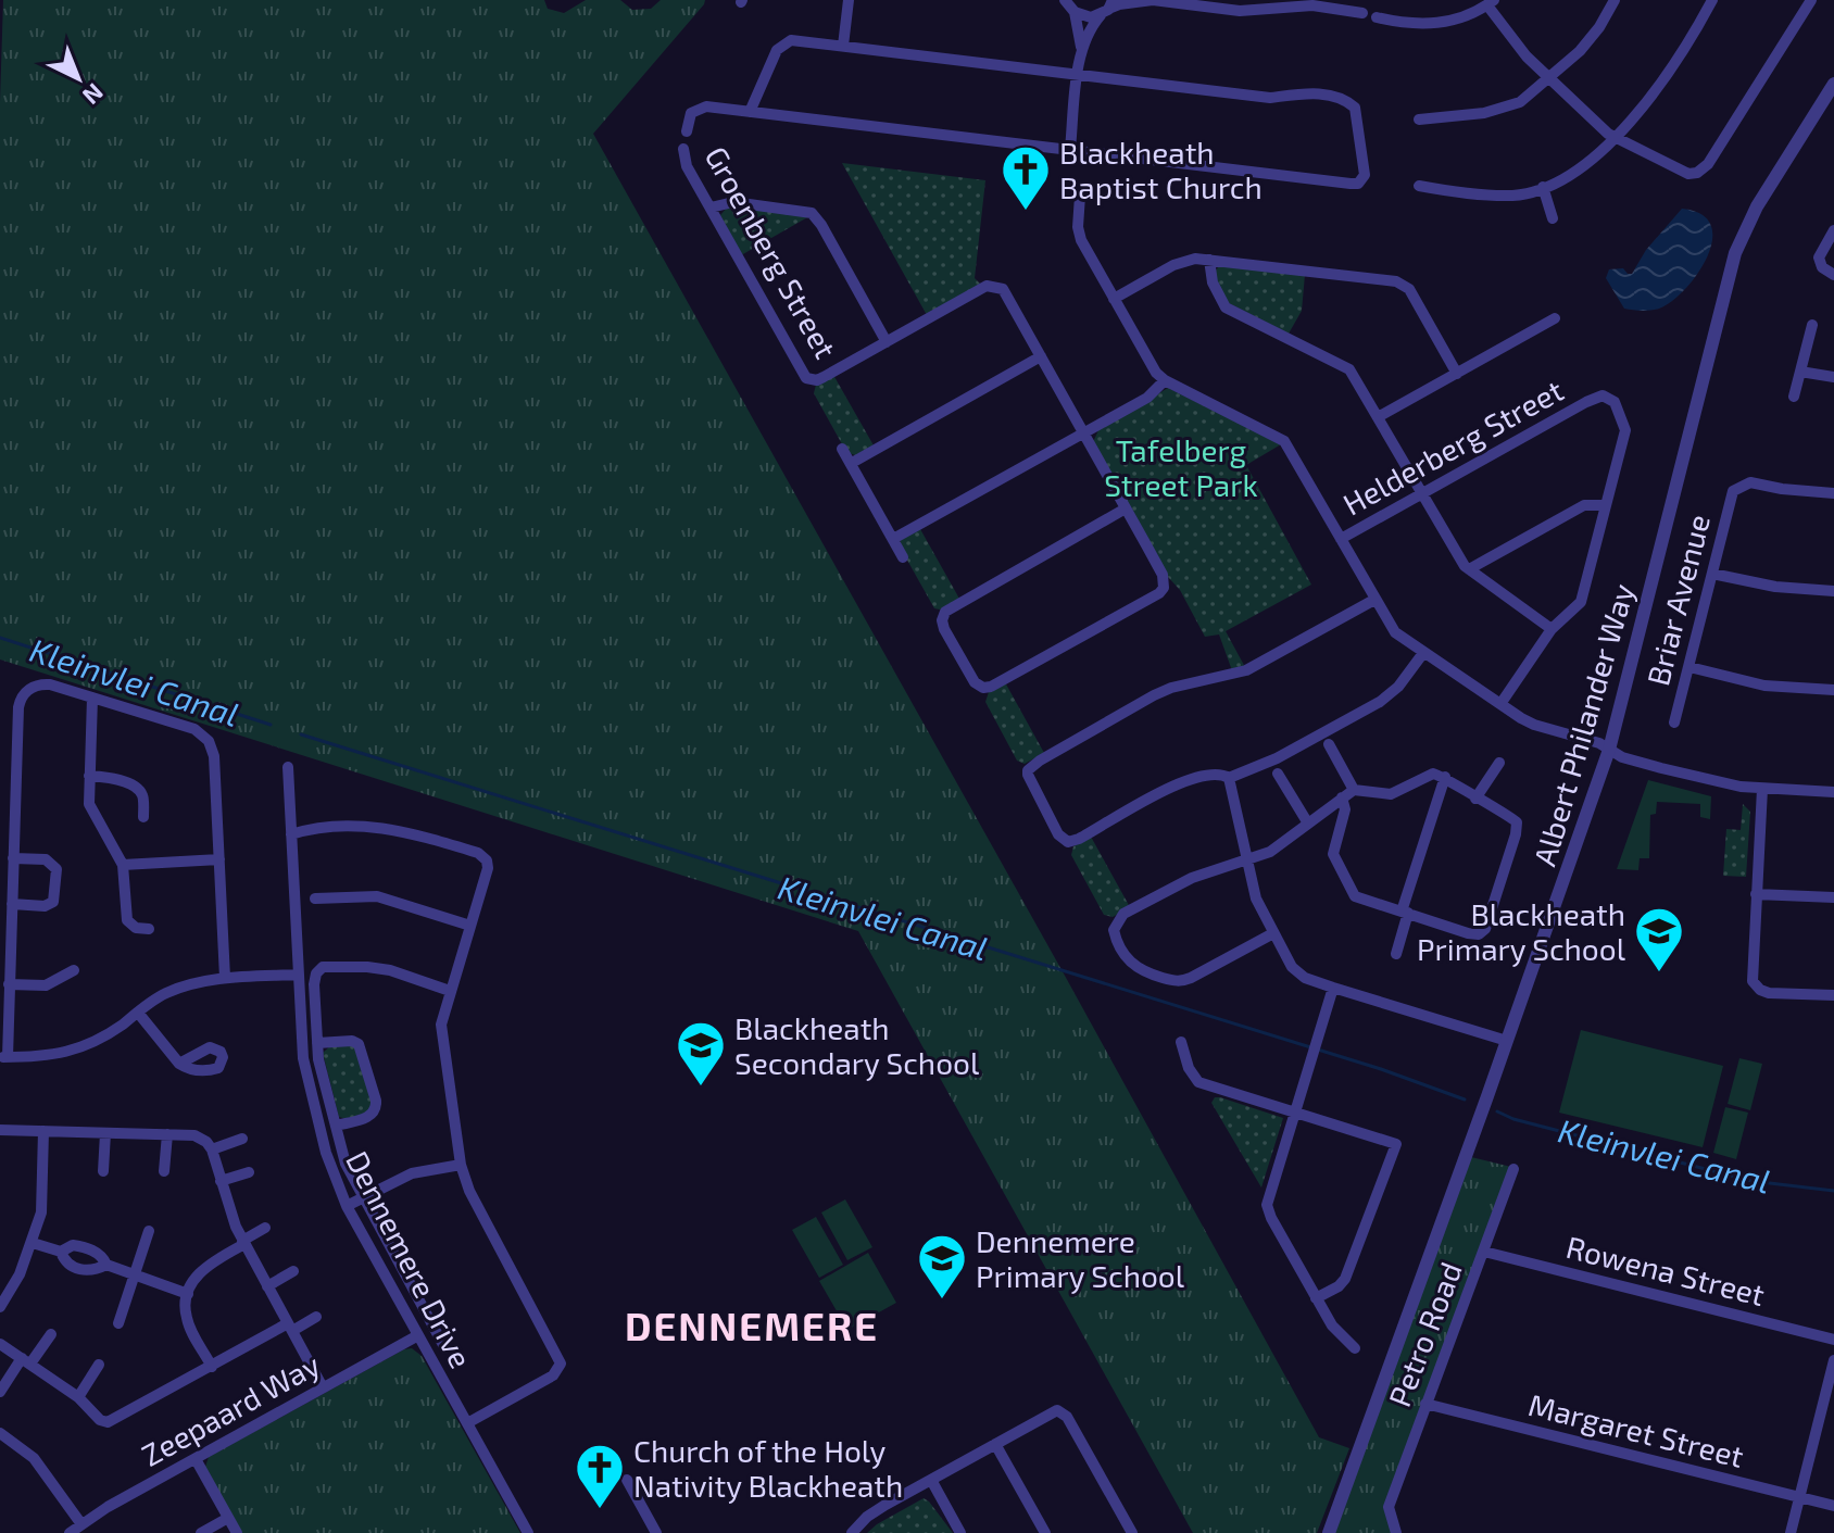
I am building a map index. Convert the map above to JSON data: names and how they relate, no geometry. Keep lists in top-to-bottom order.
{
  "streets": {
    "street": [
      "Groenberg Street",
      "Helderberg Street",
      "Briar Avenue",
      "Albert Philander Way",
      "Dennemere Drive",
      "Rowena Street",
      "Petro Road",
      "Zeepaard Way",
      "Margaret Street"
    ]
  },
  "crossings": [
    ["Dennemere Drive", "Zeepaard Way"],
    ["Rowena Street", "Petro Road"],
    ["Petro Road", "Margaret Street"]
  ],
  "districts": ["DENNEMERE"],
  "water": ["Kleinvlei Canal"],
  "parks": ["Tafelberg Street Park"],
  "places": {
    "church": ["Blackheath Baptist Church", "Church of the Holy Nativity Blackheath"],
    "school or university": ["Blackheath Primary School", "Blackheath Secondary School", "Dennemere Primary School"]
  },
  "north": "bottom right"
}
